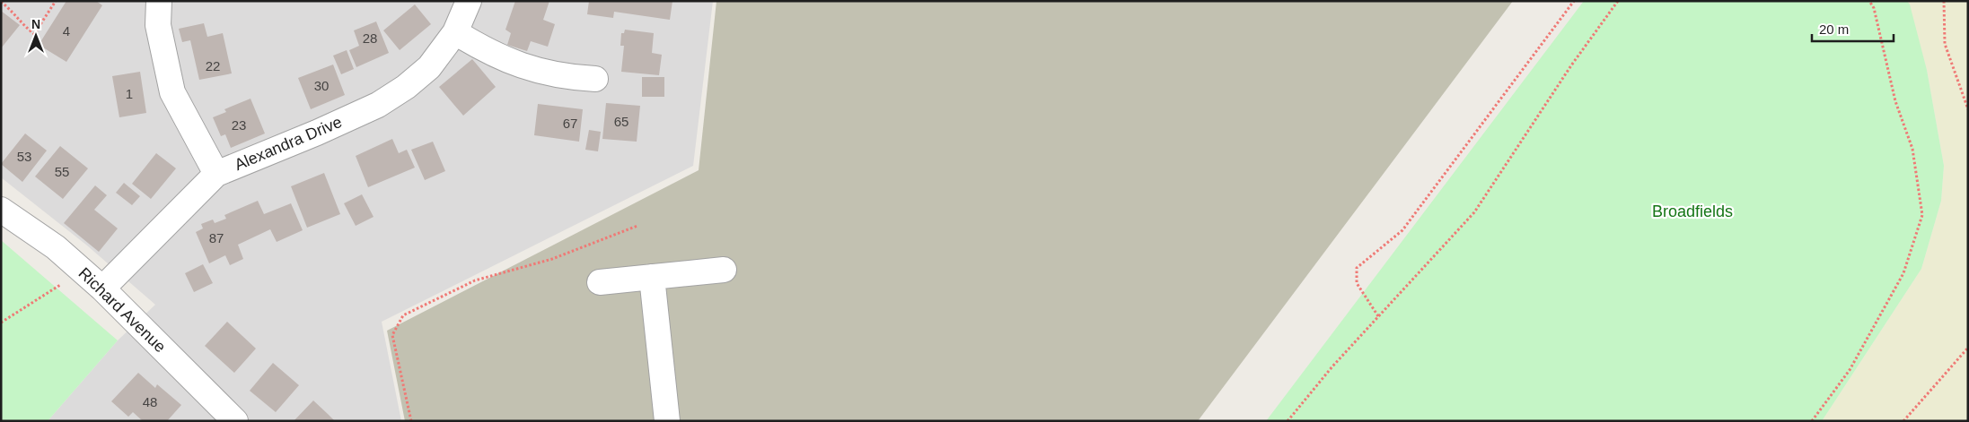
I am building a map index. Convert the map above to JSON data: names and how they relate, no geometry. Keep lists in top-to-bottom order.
{
  "streets": {
    "street": ["Alexandra Drive", "Richard Avenue"]
  },
  "crossings": [
    ["Alexandra Drive", "Richard Avenue"]
  ],
  "parks": ["Broadfields"],
  "house_numbers": [
    "4",
    "28",
    "22",
    "30",
    "1",
    "65",
    "67",
    "23",
    "53",
    "55",
    "87",
    "48"
  ],
  "scale_bar": "20 m",
  "north": "top"
}
